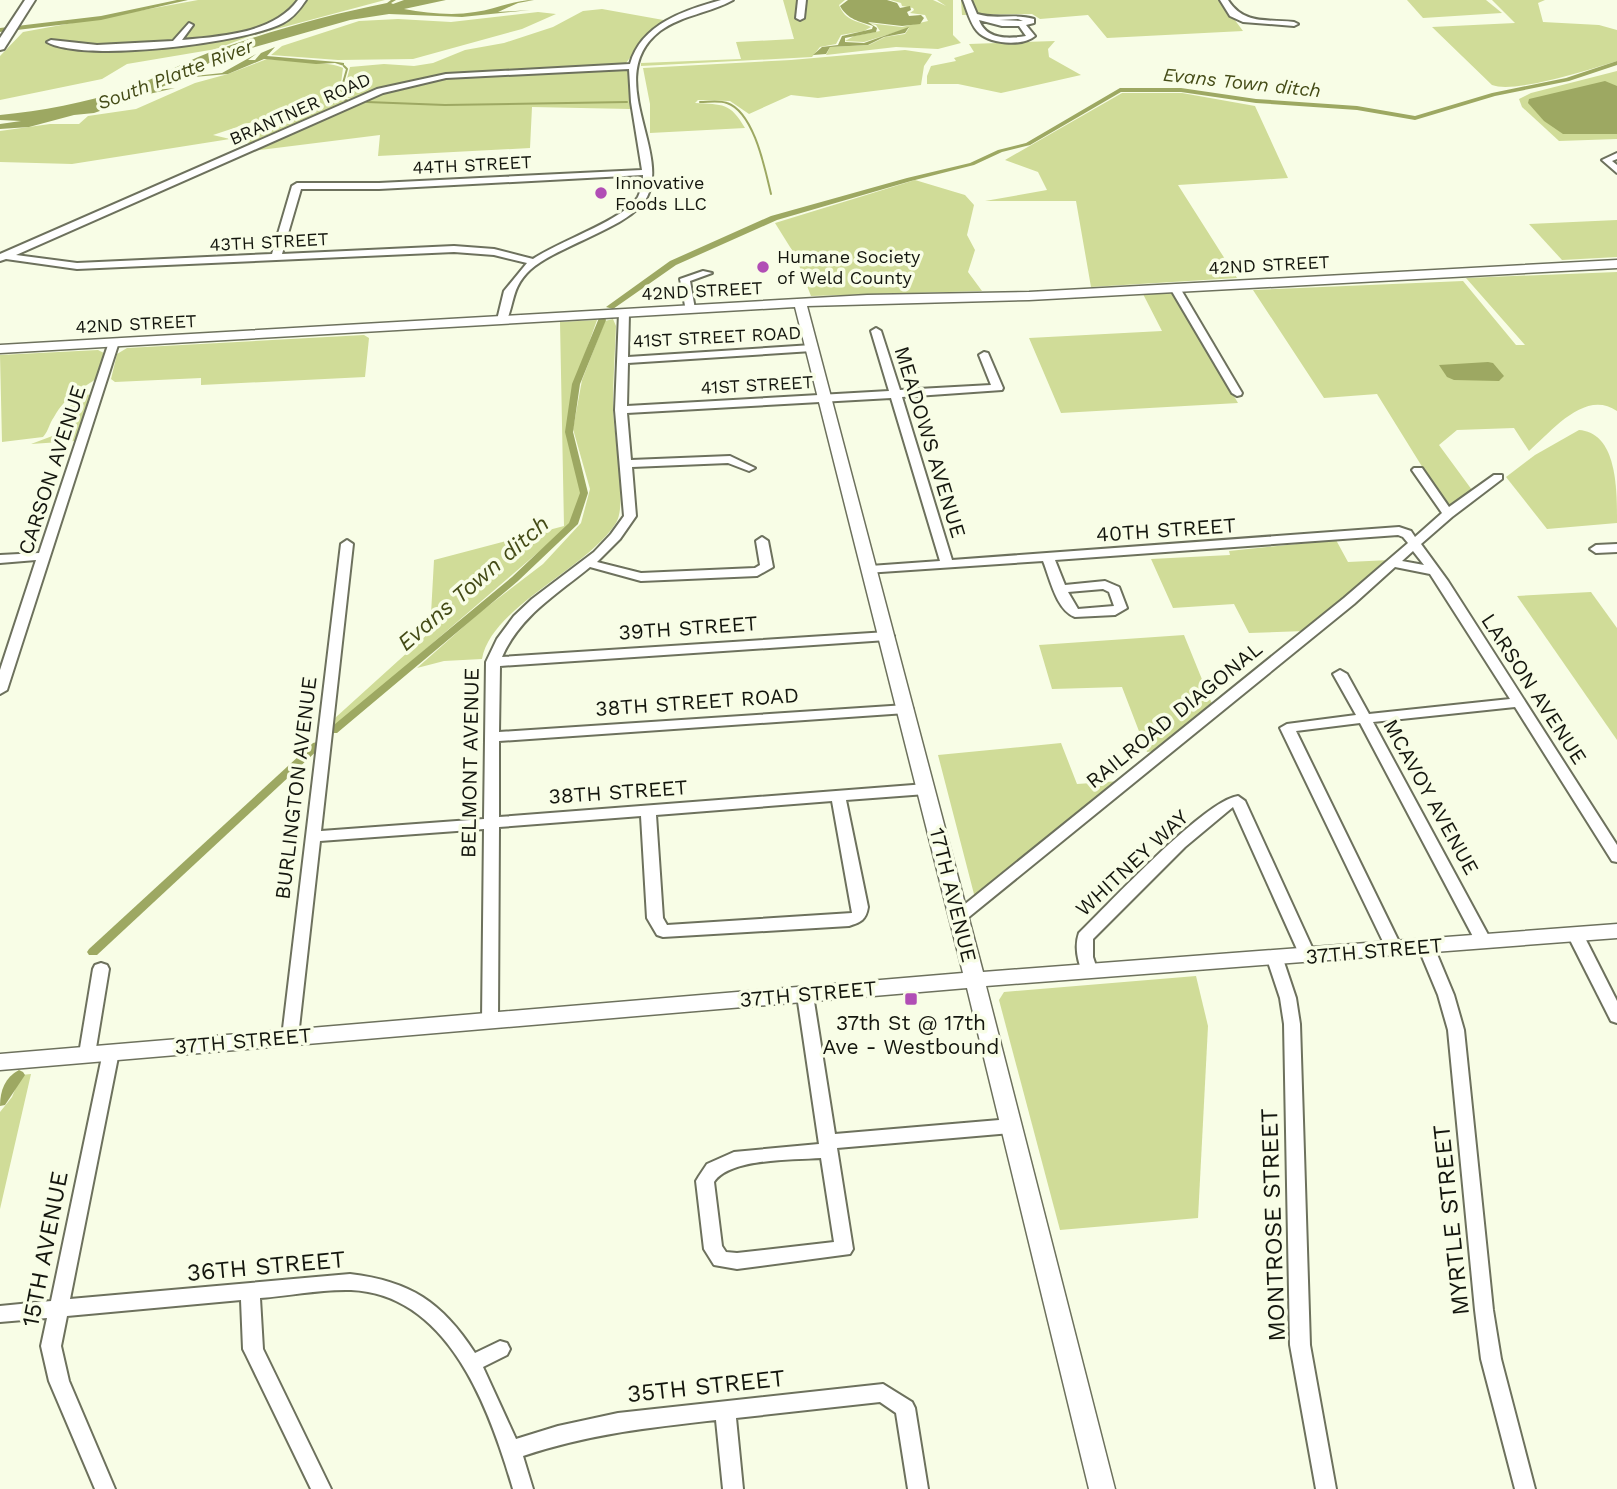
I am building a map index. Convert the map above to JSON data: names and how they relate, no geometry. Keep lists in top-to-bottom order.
{
  "streets": {
    "main road": ["42ND STREET", "17TH AVENUE", "37TH STREET"],
    "street": [
      "BRANTNER ROAD",
      "44TH STREET",
      "43TH STREET",
      "41ST STREET ROAD",
      "41ST STREET",
      "MEADOWS AVENUE",
      "CARSON AVENUE",
      "40TH STREET",
      "39TH STREET",
      "LARSON AVENUE",
      "38TH STREET ROAD",
      "RAILROAD DIAGONAL",
      "BELMONT AVENUE",
      "BURLINGTON AVENUE",
      "38TH STREET",
      "MCAVOY AVENUE",
      "WHITNEY WAY",
      "MYRTLE STREET",
      "MONTROSE STREET",
      "15TH AVENUE",
      "36TH STREET",
      "35TH STREET"
    ]
  },
  "crossings": [
    ["BRANTNER ROAD", "43TH STREET"],
    ["44TH STREET", "43TH STREET"],
    ["42ND STREET", "CARSON AVENUE"],
    ["42ND STREET", "BELMONT AVENUE"],
    ["42ND STREET", "17TH AVENUE"],
    ["41ST STREET ROAD", "BELMONT AVENUE"],
    ["41ST STREET ROAD", "17TH AVENUE"],
    ["41ST STREET", "MEADOWS AVENUE"],
    ["41ST STREET", "BELMONT AVENUE"],
    ["41ST STREET", "17TH AVENUE"],
    ["MEADOWS AVENUE", "40TH STREET"],
    ["40TH STREET", "LARSON AVENUE"],
    ["40TH STREET", "RAILROAD DIAGONAL"],
    ["40TH STREET", "17TH AVENUE"],
    ["39TH STREET", "BELMONT AVENUE"],
    ["39TH STREET", "17TH AVENUE"],
    ["LARSON AVENUE", "RAILROAD DIAGONAL"],
    ["38TH STREET ROAD", "BELMONT AVENUE"],
    ["38TH STREET ROAD", "17TH AVENUE"],
    ["RAILROAD DIAGONAL", "17TH AVENUE"],
    ["BELMONT AVENUE", "38TH STREET"],
    ["BELMONT AVENUE", "37TH STREET"],
    ["BURLINGTON AVENUE", "38TH STREET"],
    ["BURLINGTON AVENUE", "37TH STREET"],
    ["38TH STREET", "17TH AVENUE"],
    ["MCAVOY AVENUE", "37TH STREET"],
    ["WHITNEY WAY", "37TH STREET"],
    ["17TH AVENUE", "37TH STREET"],
    ["37TH STREET", "MYRTLE STREET"],
    ["37TH STREET", "MONTROSE STREET"],
    ["37TH STREET", "15TH AVENUE"],
    ["15TH AVENUE", "36TH STREET"]
  ],
  "water": ["South Platte River", "Evans Town ditch"],
  "places": {
    "other": ["Innovative Foods LLC", "Humane Society of Weld County"],
    "transit": ["37th St @ 17th Ave - Westbound"]
  }
}
